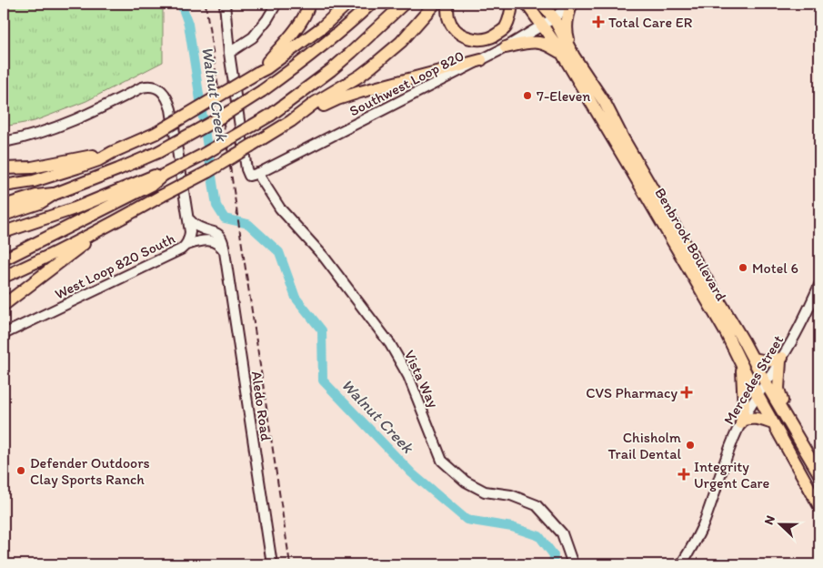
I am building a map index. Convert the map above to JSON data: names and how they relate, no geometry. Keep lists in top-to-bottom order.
{
  "streets": {
    "highway": ["Benbrook Boulevard"],
    "street": [
      "Southwest Loop 820",
      "West Loop 820 South",
      "Vista Way",
      "Mercedes Street",
      "Aledo Road"
    ]
  },
  "crossings": [
    ["Southwest Loop 820", "Benbrook Boulevard"],
    ["Southwest Loop 820", "Vista Way"],
    ["Benbrook Boulevard", "Mercedes Street"],
    ["West Loop 820 South", "Aledo Road"]
  ],
  "water": ["Walnut Creek"],
  "places": {
    "health": ["Total Care ER", "CVS Pharmacy", "Integrity Urgent Care"],
    "other": [
      "7-Eleven",
      "Motel 6",
      "Chisholm Trail Dental",
      "Defender Outdoors Clay Sports Ranch"
    ]
  },
  "north": "left"
}
